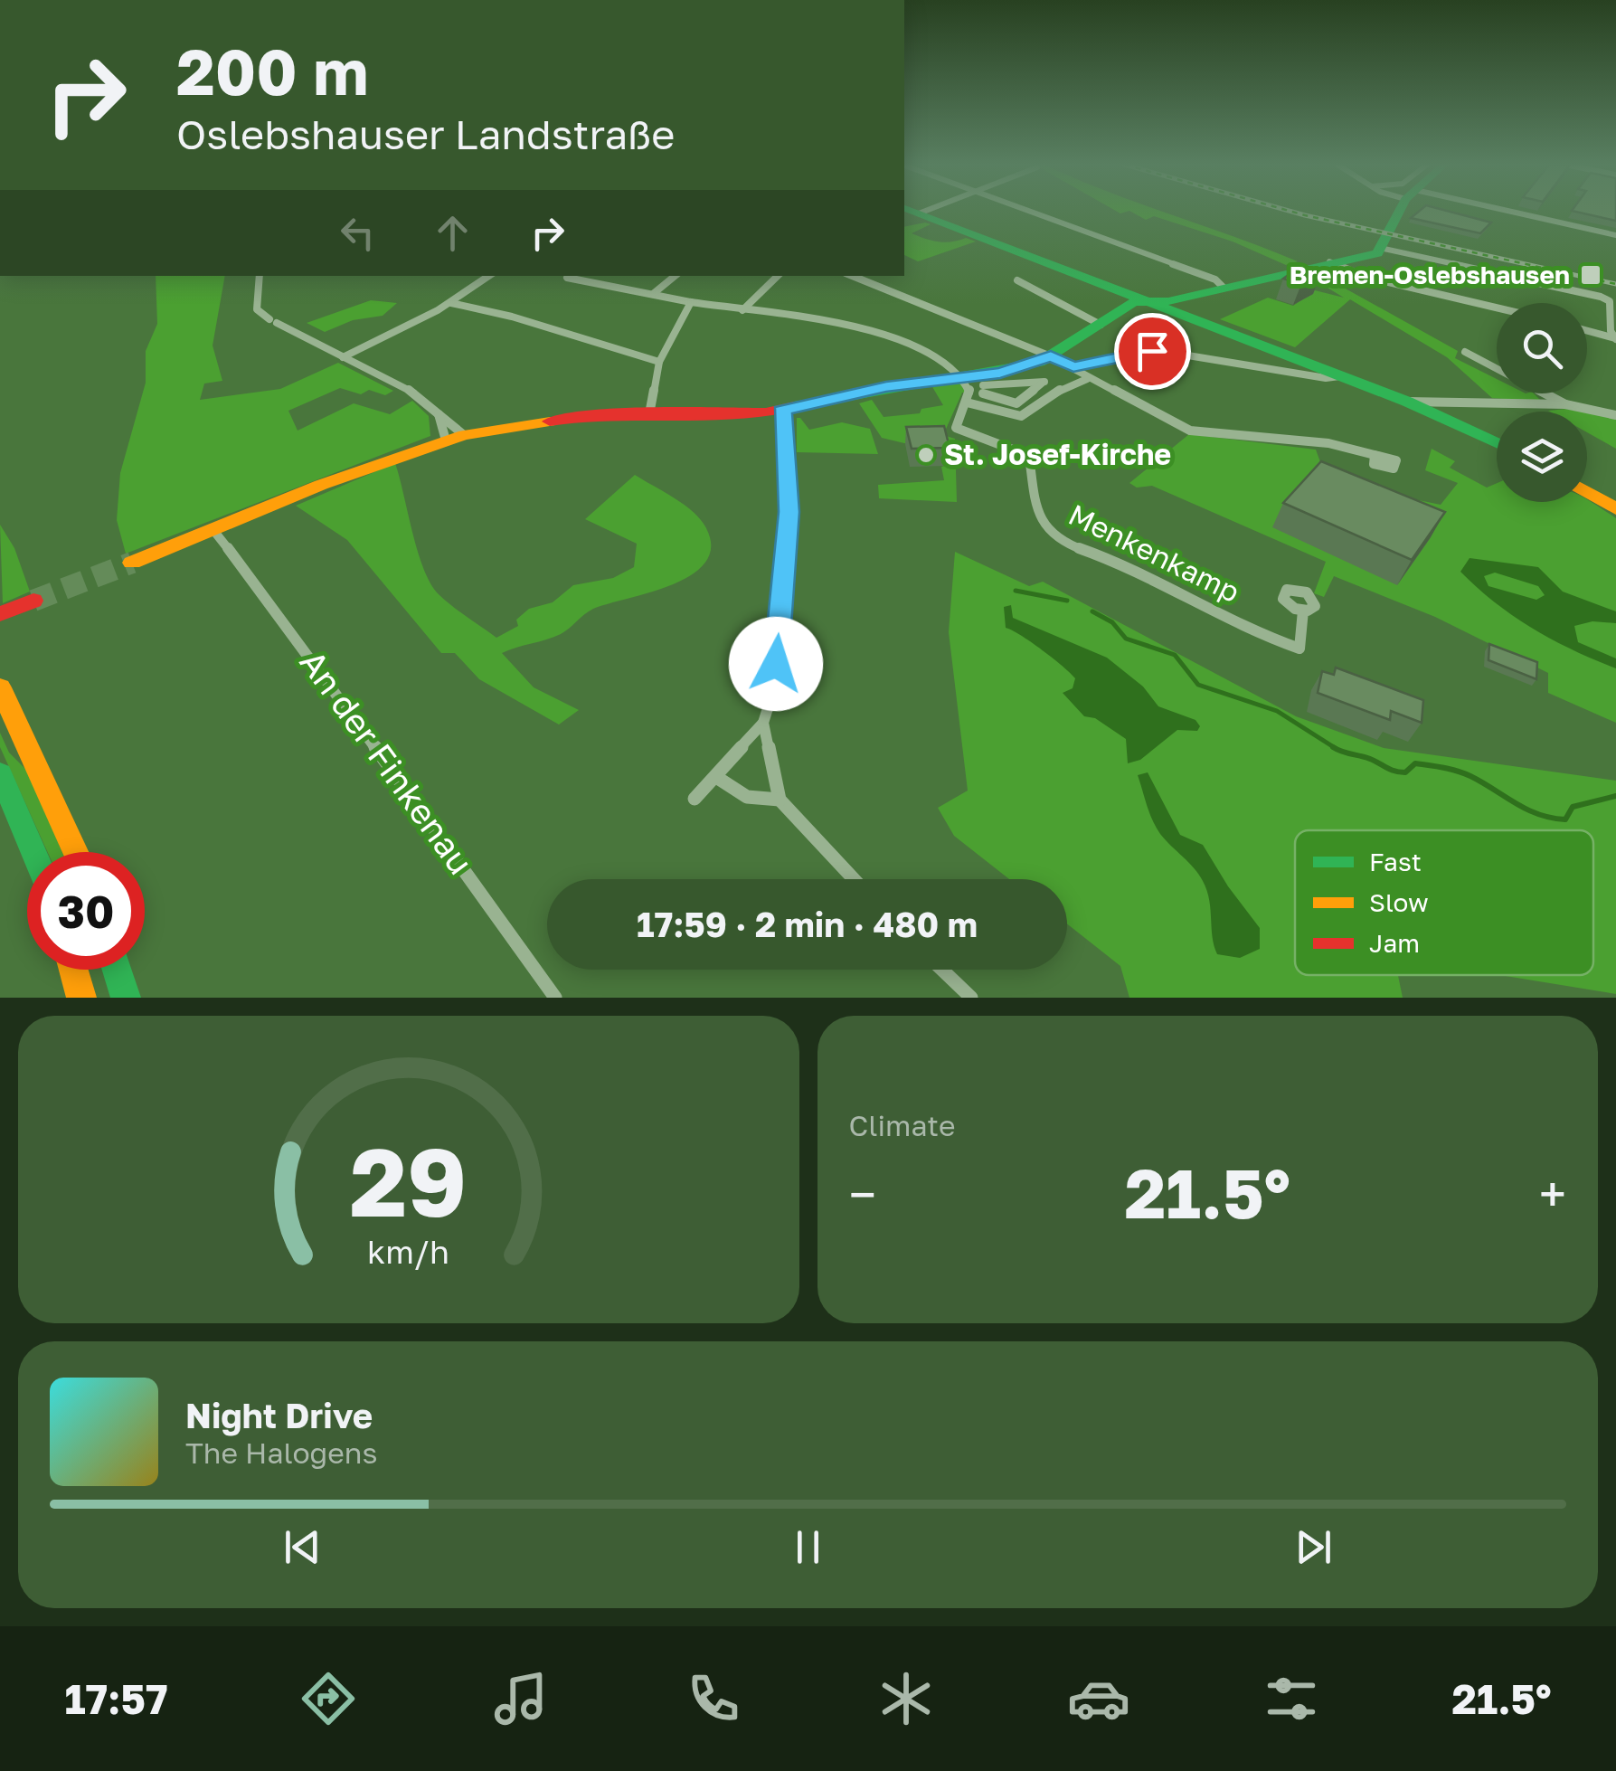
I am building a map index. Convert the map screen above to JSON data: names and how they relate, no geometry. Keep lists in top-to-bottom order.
{
  "streets": {
    "street": ["Menkenkamp", "An der Finkenau"]
  },
  "places": {
    "transit": ["Bremen-Oslebshausen"],
    "other": ["St. Josef-Kirche"]
  },
  "legend": ["Fast", "Slow", "Jam"],
  "page": {
    "turn": ["200 m", "Oslebshauser Landstraße"],
    "limit": "30",
    "trip": "17:59 · 2 min · 480 m",
    "tile": "Climate",
    "heat": ["−", "21.5°", "+"],
    "song": ["Night Drive", "The Halogens"],
    "tabs": ["17:57", "21.5°"],
    "gauge": ["29", "km/h"]
  }
}
